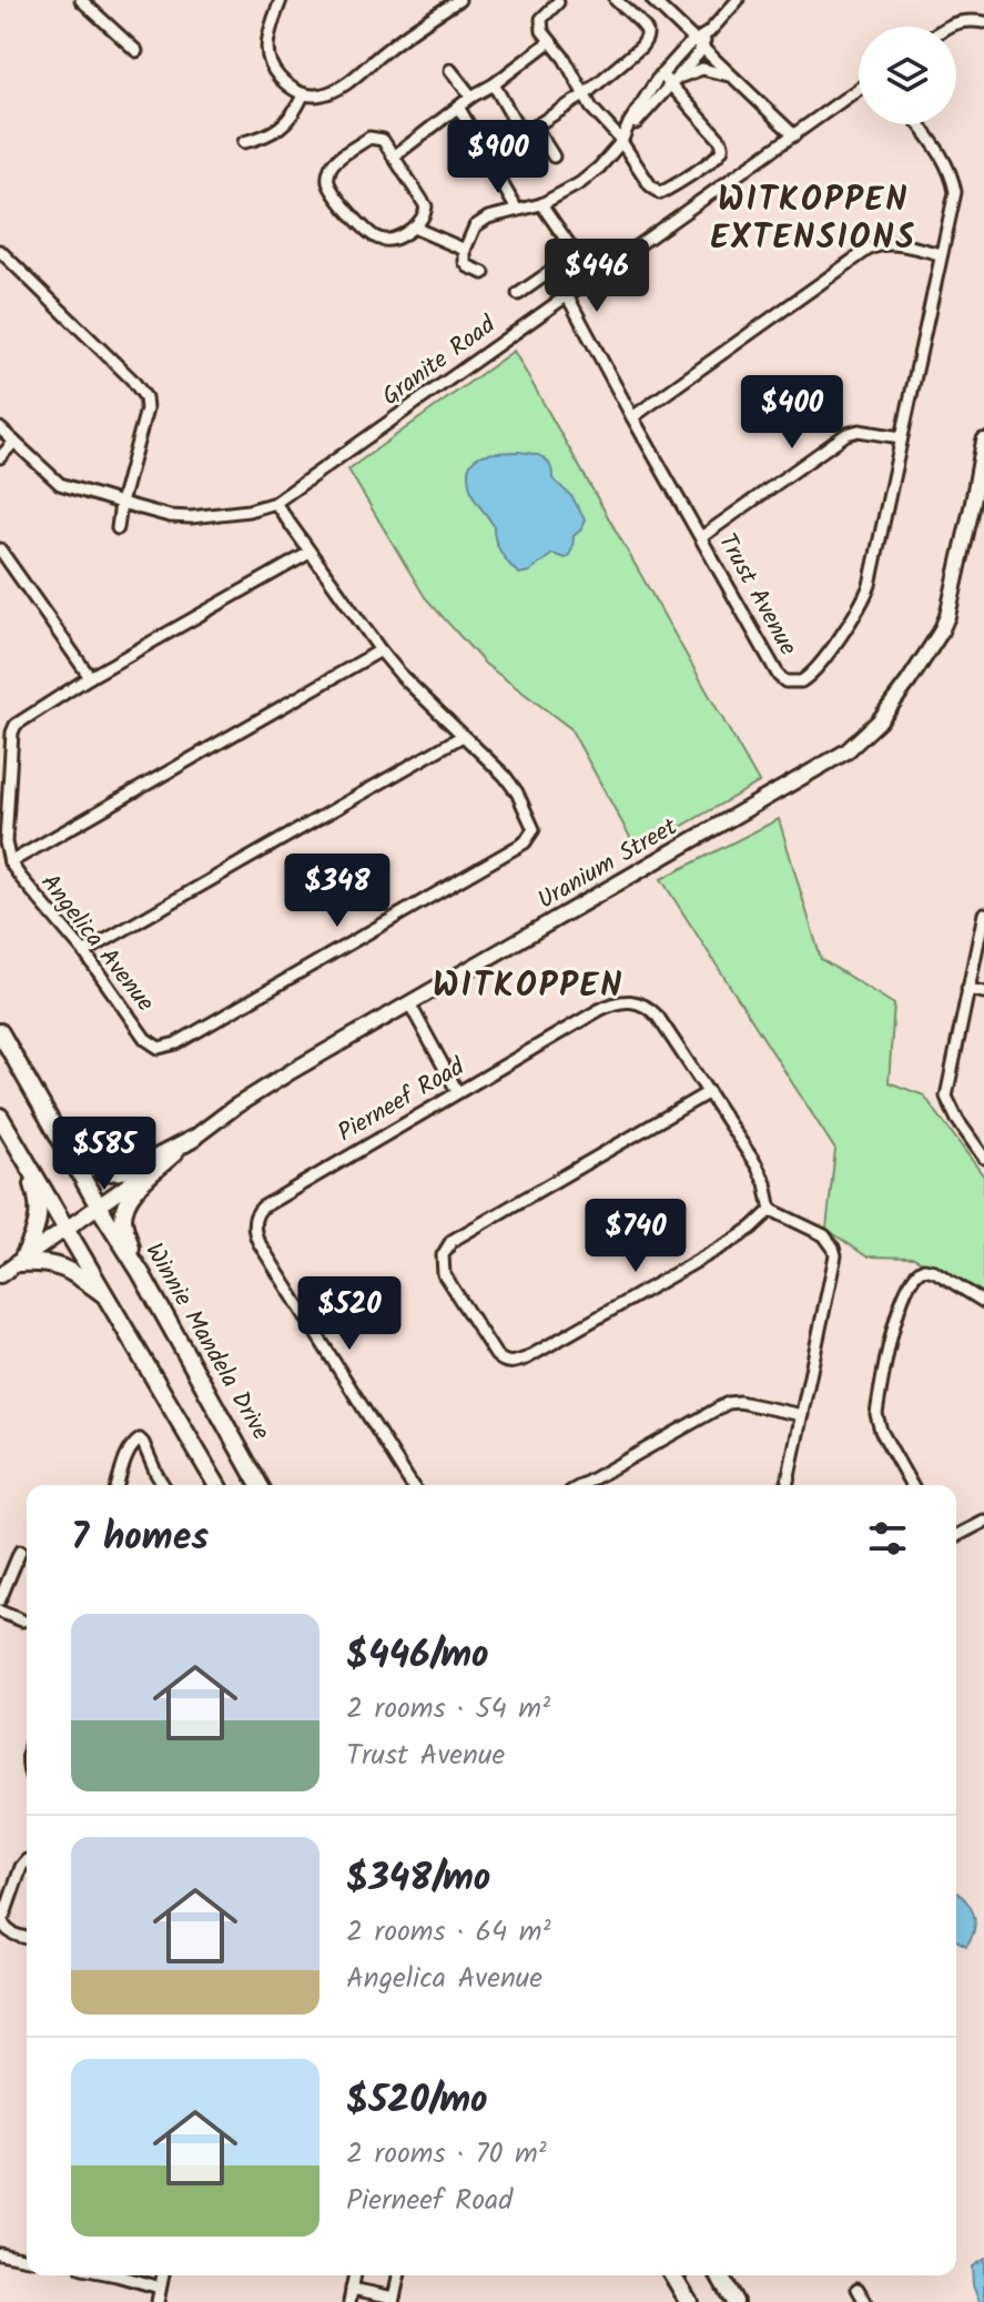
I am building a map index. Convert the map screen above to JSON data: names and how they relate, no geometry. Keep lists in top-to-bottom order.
{
  "streets": {
    "main road": ["Winnie Mandela Drive"],
    "street": [
      "Granite Road",
      "Trust Avenue",
      "Uranium Street",
      "Angelica Avenue",
      "Pierneef Road"
    ]
  },
  "crossings": [
    ["Granite Road", "Trust Avenue"],
    ["Granite Road", "Angelica Avenue"],
    ["Uranium Street", "Winnie Mandela Drive"]
  ],
  "districts": ["WITKOPPEN EXTENSIONS", "WITKOPPEN"],
  "page": {
    "price": [
      "$900",
      "$446",
      "$400",
      "$348",
      "$585",
      "$740",
      "$520"
    ],
    "heading": "7 homes",
    "list": [
      {
        "name": "$446/mo",
        "note": "2 rooms · 54 m² · Trust Avenue"
      },
      {
        "name": "$348/mo",
        "note": "2 rooms · 64 m² · Angelica Avenue"
      },
      {
        "name": "$520/mo",
        "note": "2 rooms · 70 m² · Pierneef Road"
      }
    ]
  }
}
